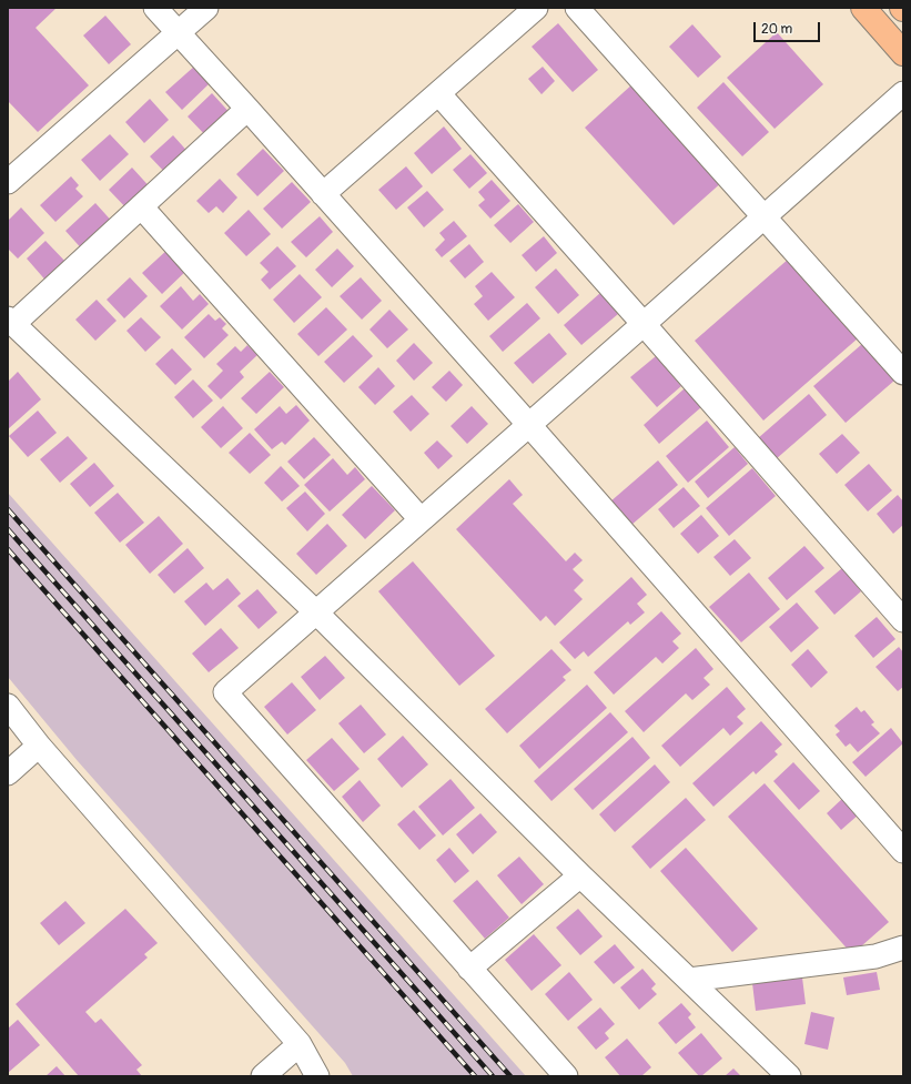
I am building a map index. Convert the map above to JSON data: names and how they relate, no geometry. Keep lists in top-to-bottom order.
{
  "scale_bar": "20 m"
}
